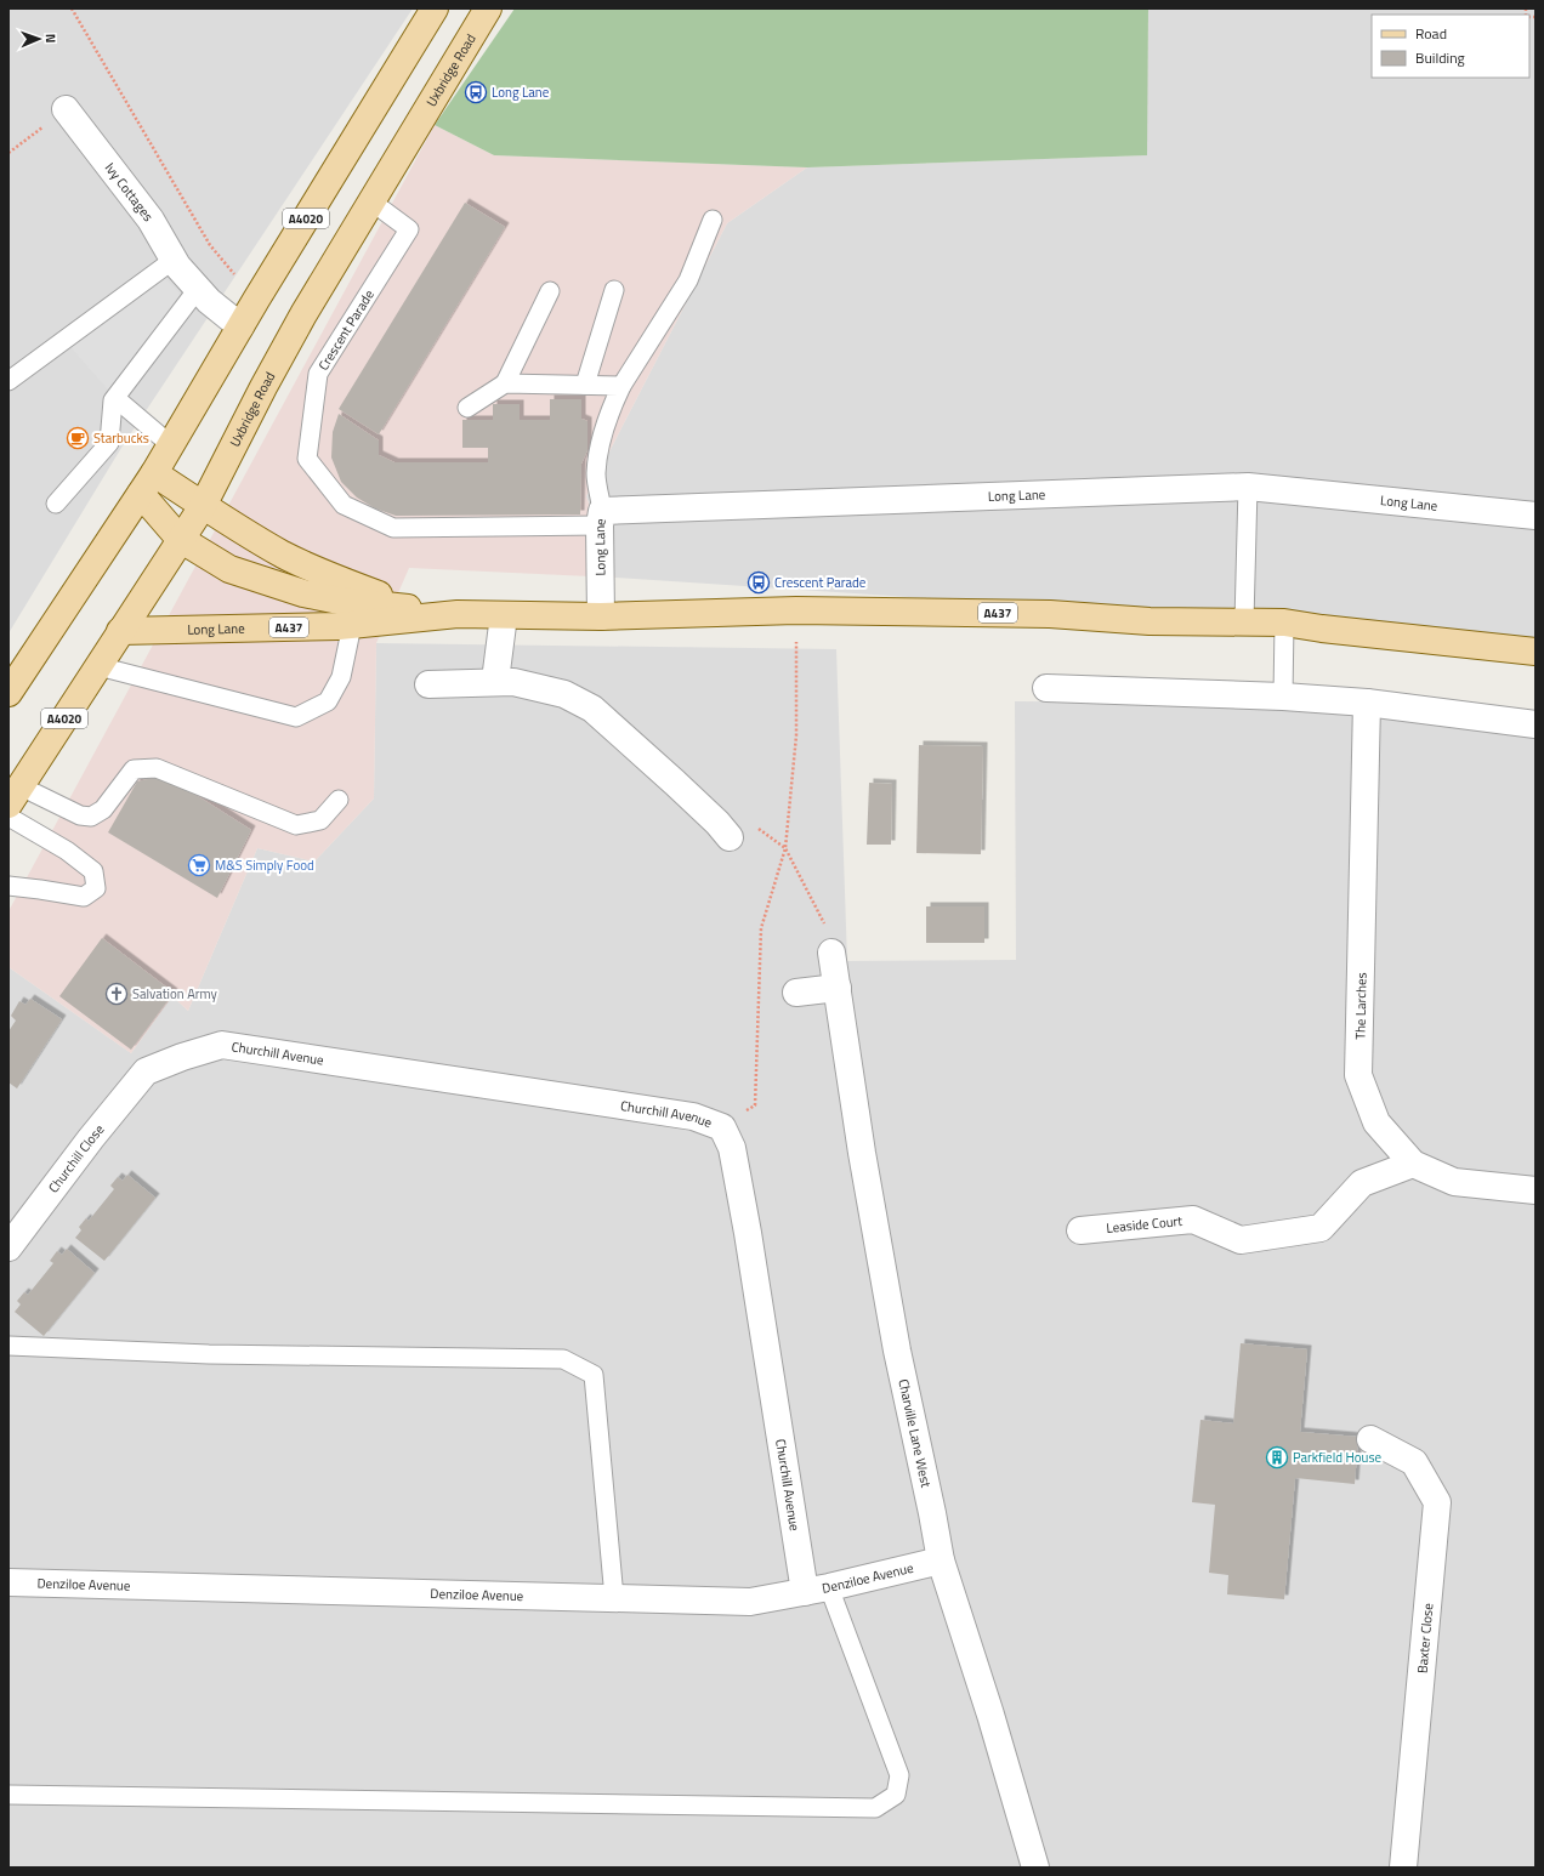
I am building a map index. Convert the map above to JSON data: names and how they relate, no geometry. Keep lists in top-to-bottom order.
{
  "streets": {
    "main road": [
      "Uxbridge Road",
      "A4020",
      "Long Lane",
      "A437"
    ],
    "street": [
      "Ivy Cottages",
      "The Larches",
      "Churchill Avenue",
      "Churchill Close",
      "Leaside Court",
      "Charville Lane West",
      "Denziloe Avenue",
      "Baxter Close"
    ],
    "lane": ["Crescent Parade"]
  },
  "crossings": [
    ["Uxbridge Road", "Crescent Parade"],
    ["Uxbridge Road", "Long Lane"],
    ["Ivy Cottages", "A4020"],
    ["A4020", "Long Lane"],
    ["Crescent Parade", "Long Lane"],
    ["The Larches", "Leaside Court"],
    ["Churchill Avenue", "Churchill Close"],
    ["Churchill Avenue", "Denziloe Avenue"],
    ["Charville Lane West", "Denziloe Avenue"]
  ],
  "places": {
    "bus stop": ["Long Lane", "Crescent Parade"],
    "cafe": ["Starbucks"],
    "supermarket": ["M&S Simply Food"],
    "church": ["Salvation Army"],
    "building": ["Parkfield House"]
  },
  "legend": ["Road", "Building"],
  "north": "right"
}
